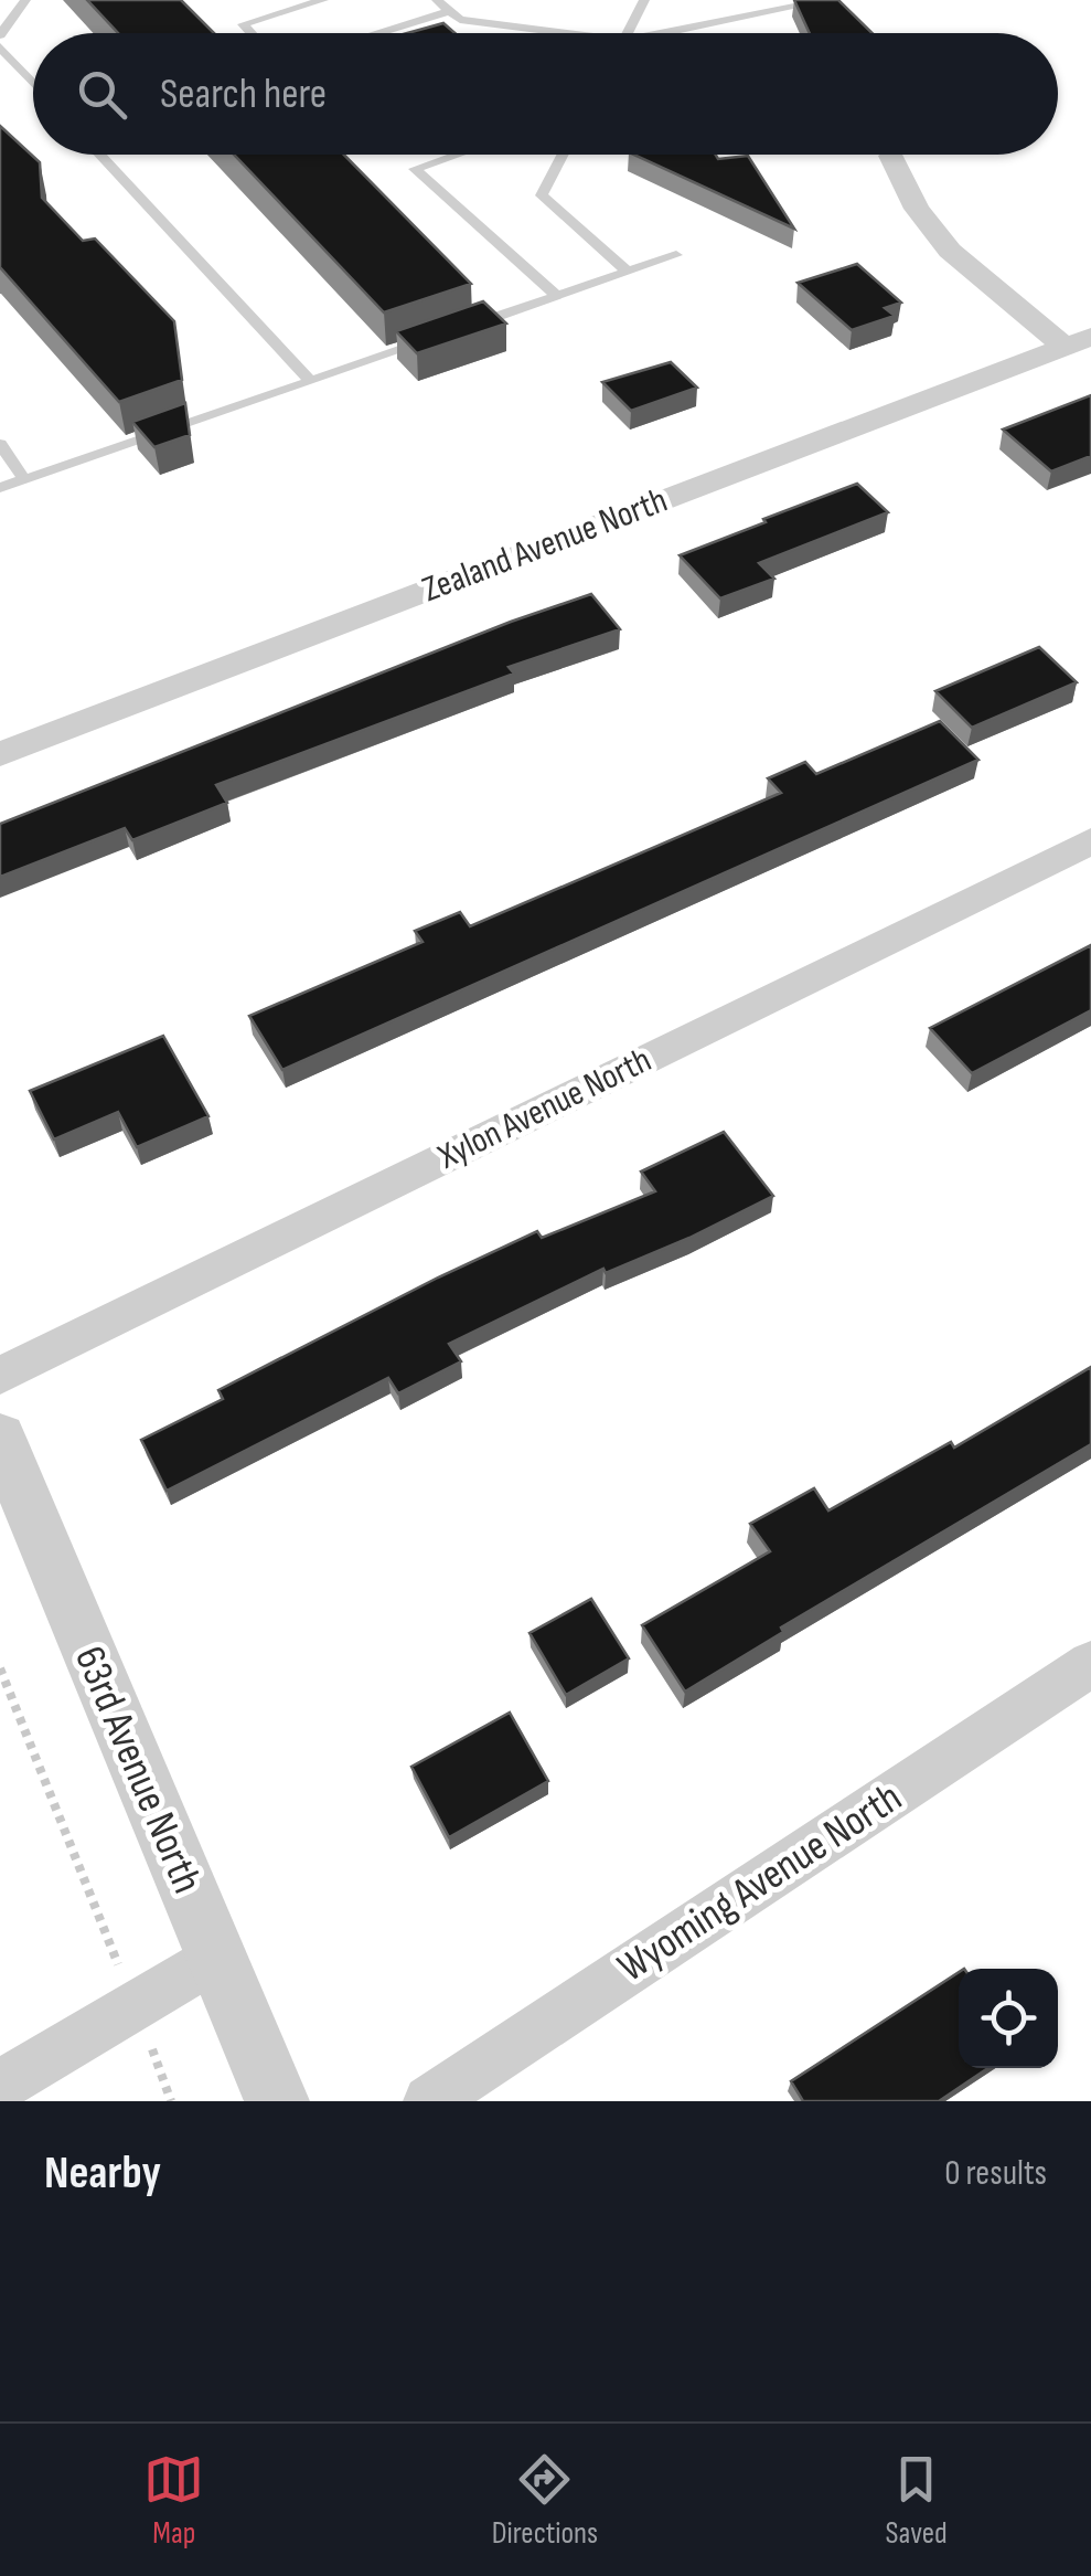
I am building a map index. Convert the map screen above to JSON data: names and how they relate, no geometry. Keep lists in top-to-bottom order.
{
  "streets": {
    "street": [
      "Zealand Avenue North",
      "Xylon Avenue North",
      "63rd Avenue North",
      "Wyoming Avenue North"
    ]
  },
  "page": {
    "search": "Search here",
    "heading": ["Nearby", "0 results"],
    "nav": ["Map", "Directions", "Saved"]
  }
}
